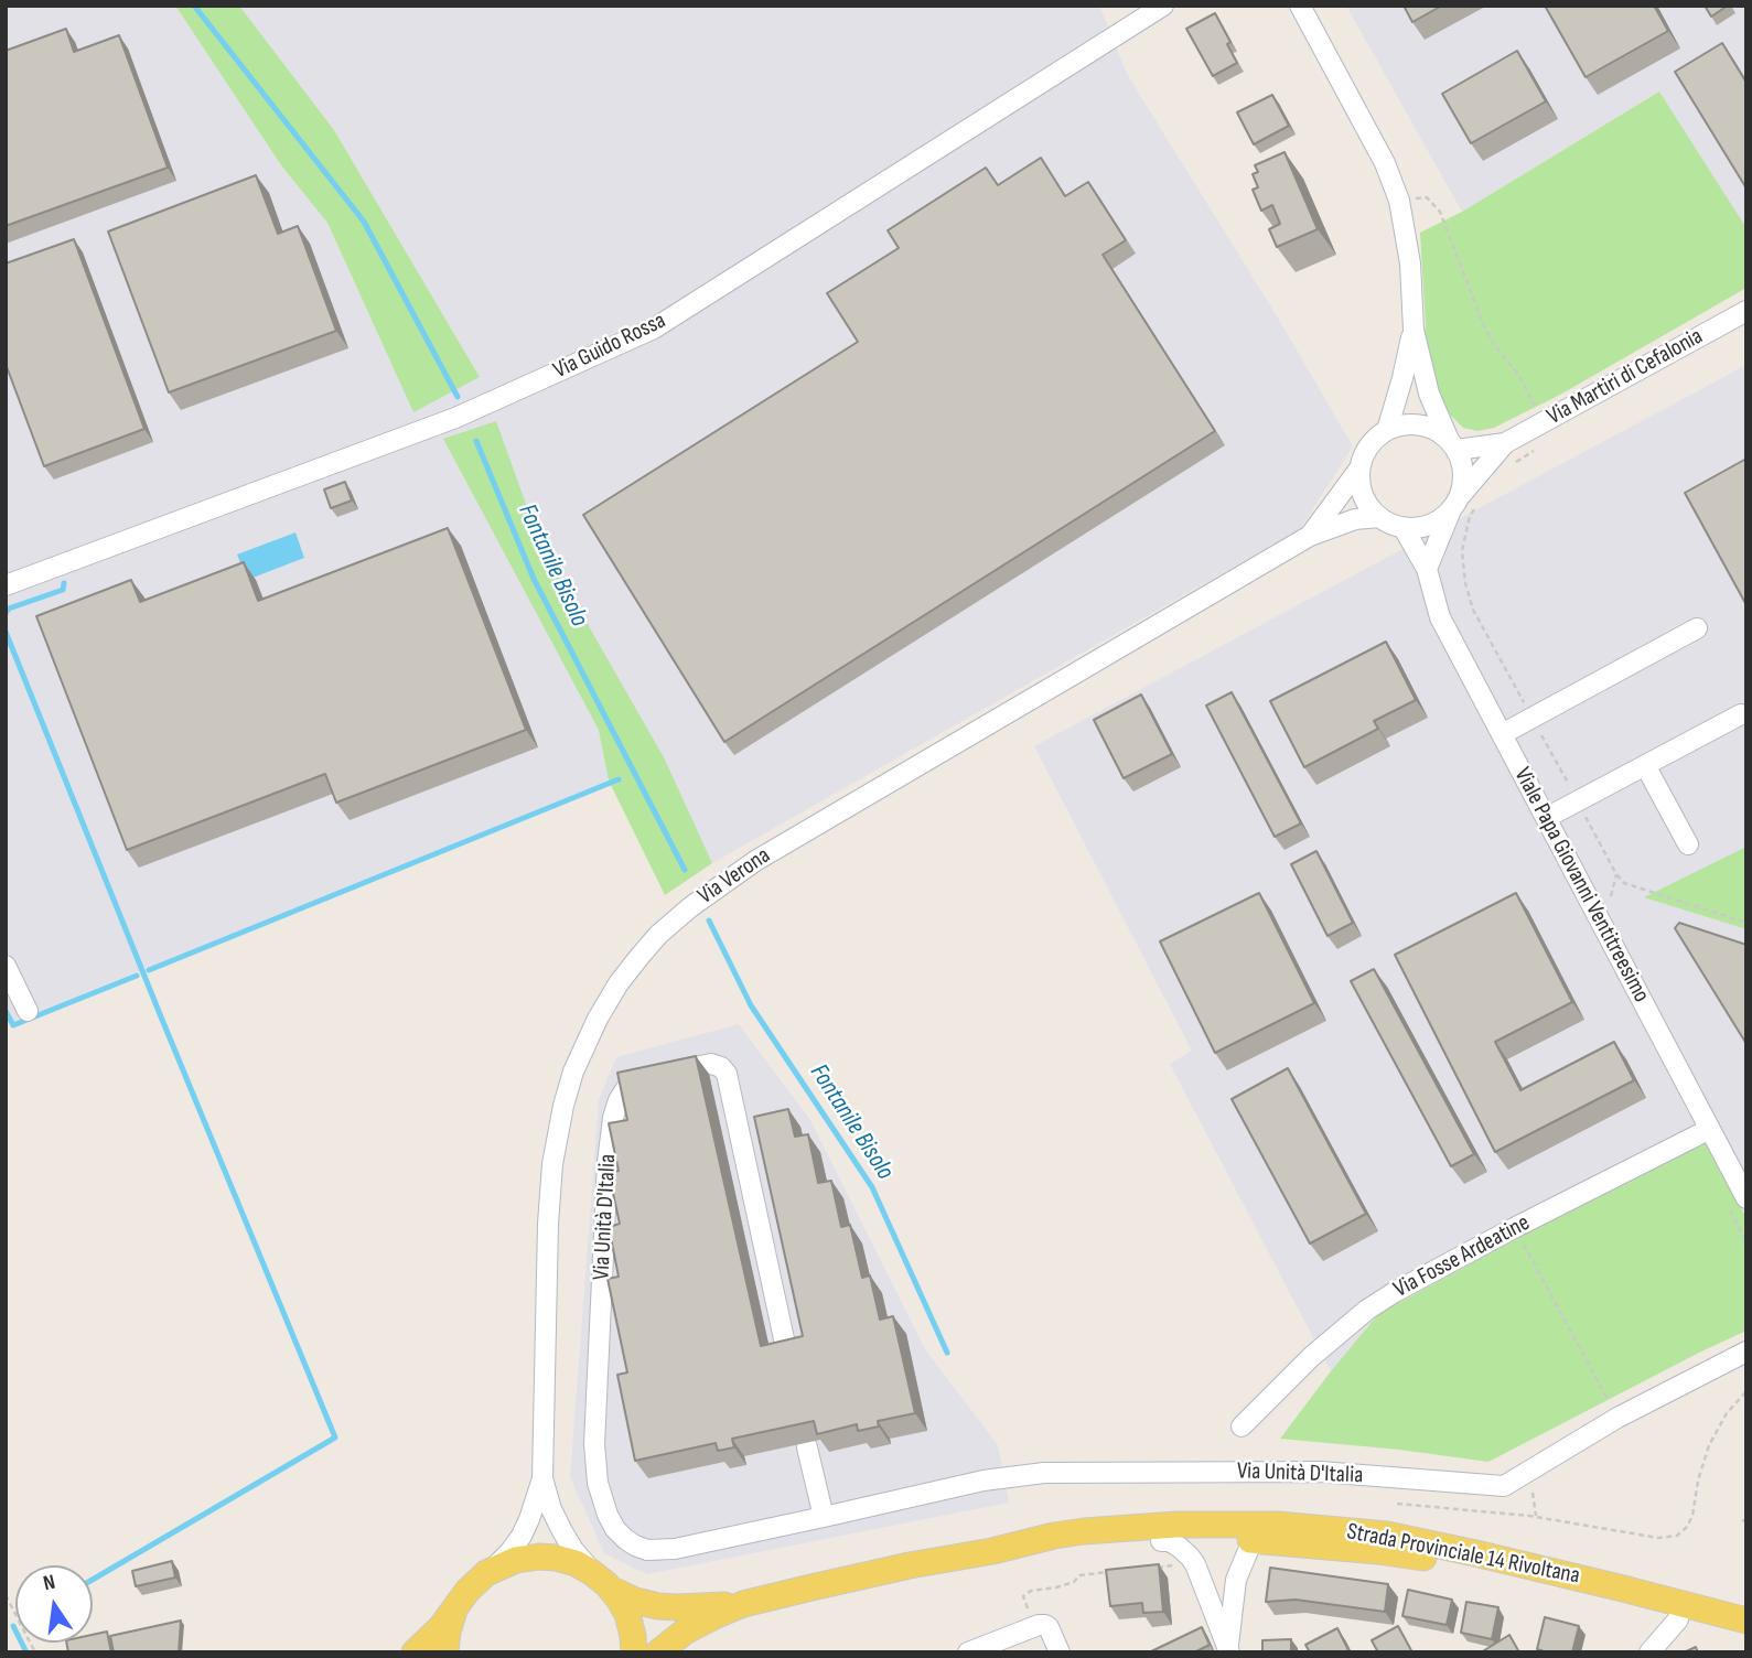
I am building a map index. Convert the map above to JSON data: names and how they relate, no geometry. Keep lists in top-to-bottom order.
{
  "streets": {
    "main road": ["Strada Provinciale 14 Rivoltana"],
    "street": [
      "Via Guido Rossa",
      "Via Martiri di Cefalonia",
      "Via Verona",
      "Viale Papa Giovanni Ventitreesimo",
      "Via Unità D'Italia",
      "Via Fosse Ardeatine"
    ]
  },
  "crossings": [
    ["Via Martiri di Cefalonia", "Via Verona"],
    ["Via Martiri di Cefalonia", "Viale Papa Giovanni Ventitreesimo"],
    ["Via Verona", "Viale Papa Giovanni Ventitreesimo"],
    ["Via Verona", "Strada Provinciale 14 Rivoltana"],
    ["Viale Papa Giovanni Ventitreesimo", "Via Fosse Ardeatine"]
  ],
  "water": ["Fontanile Bisolo"],
  "north": "top"
}
